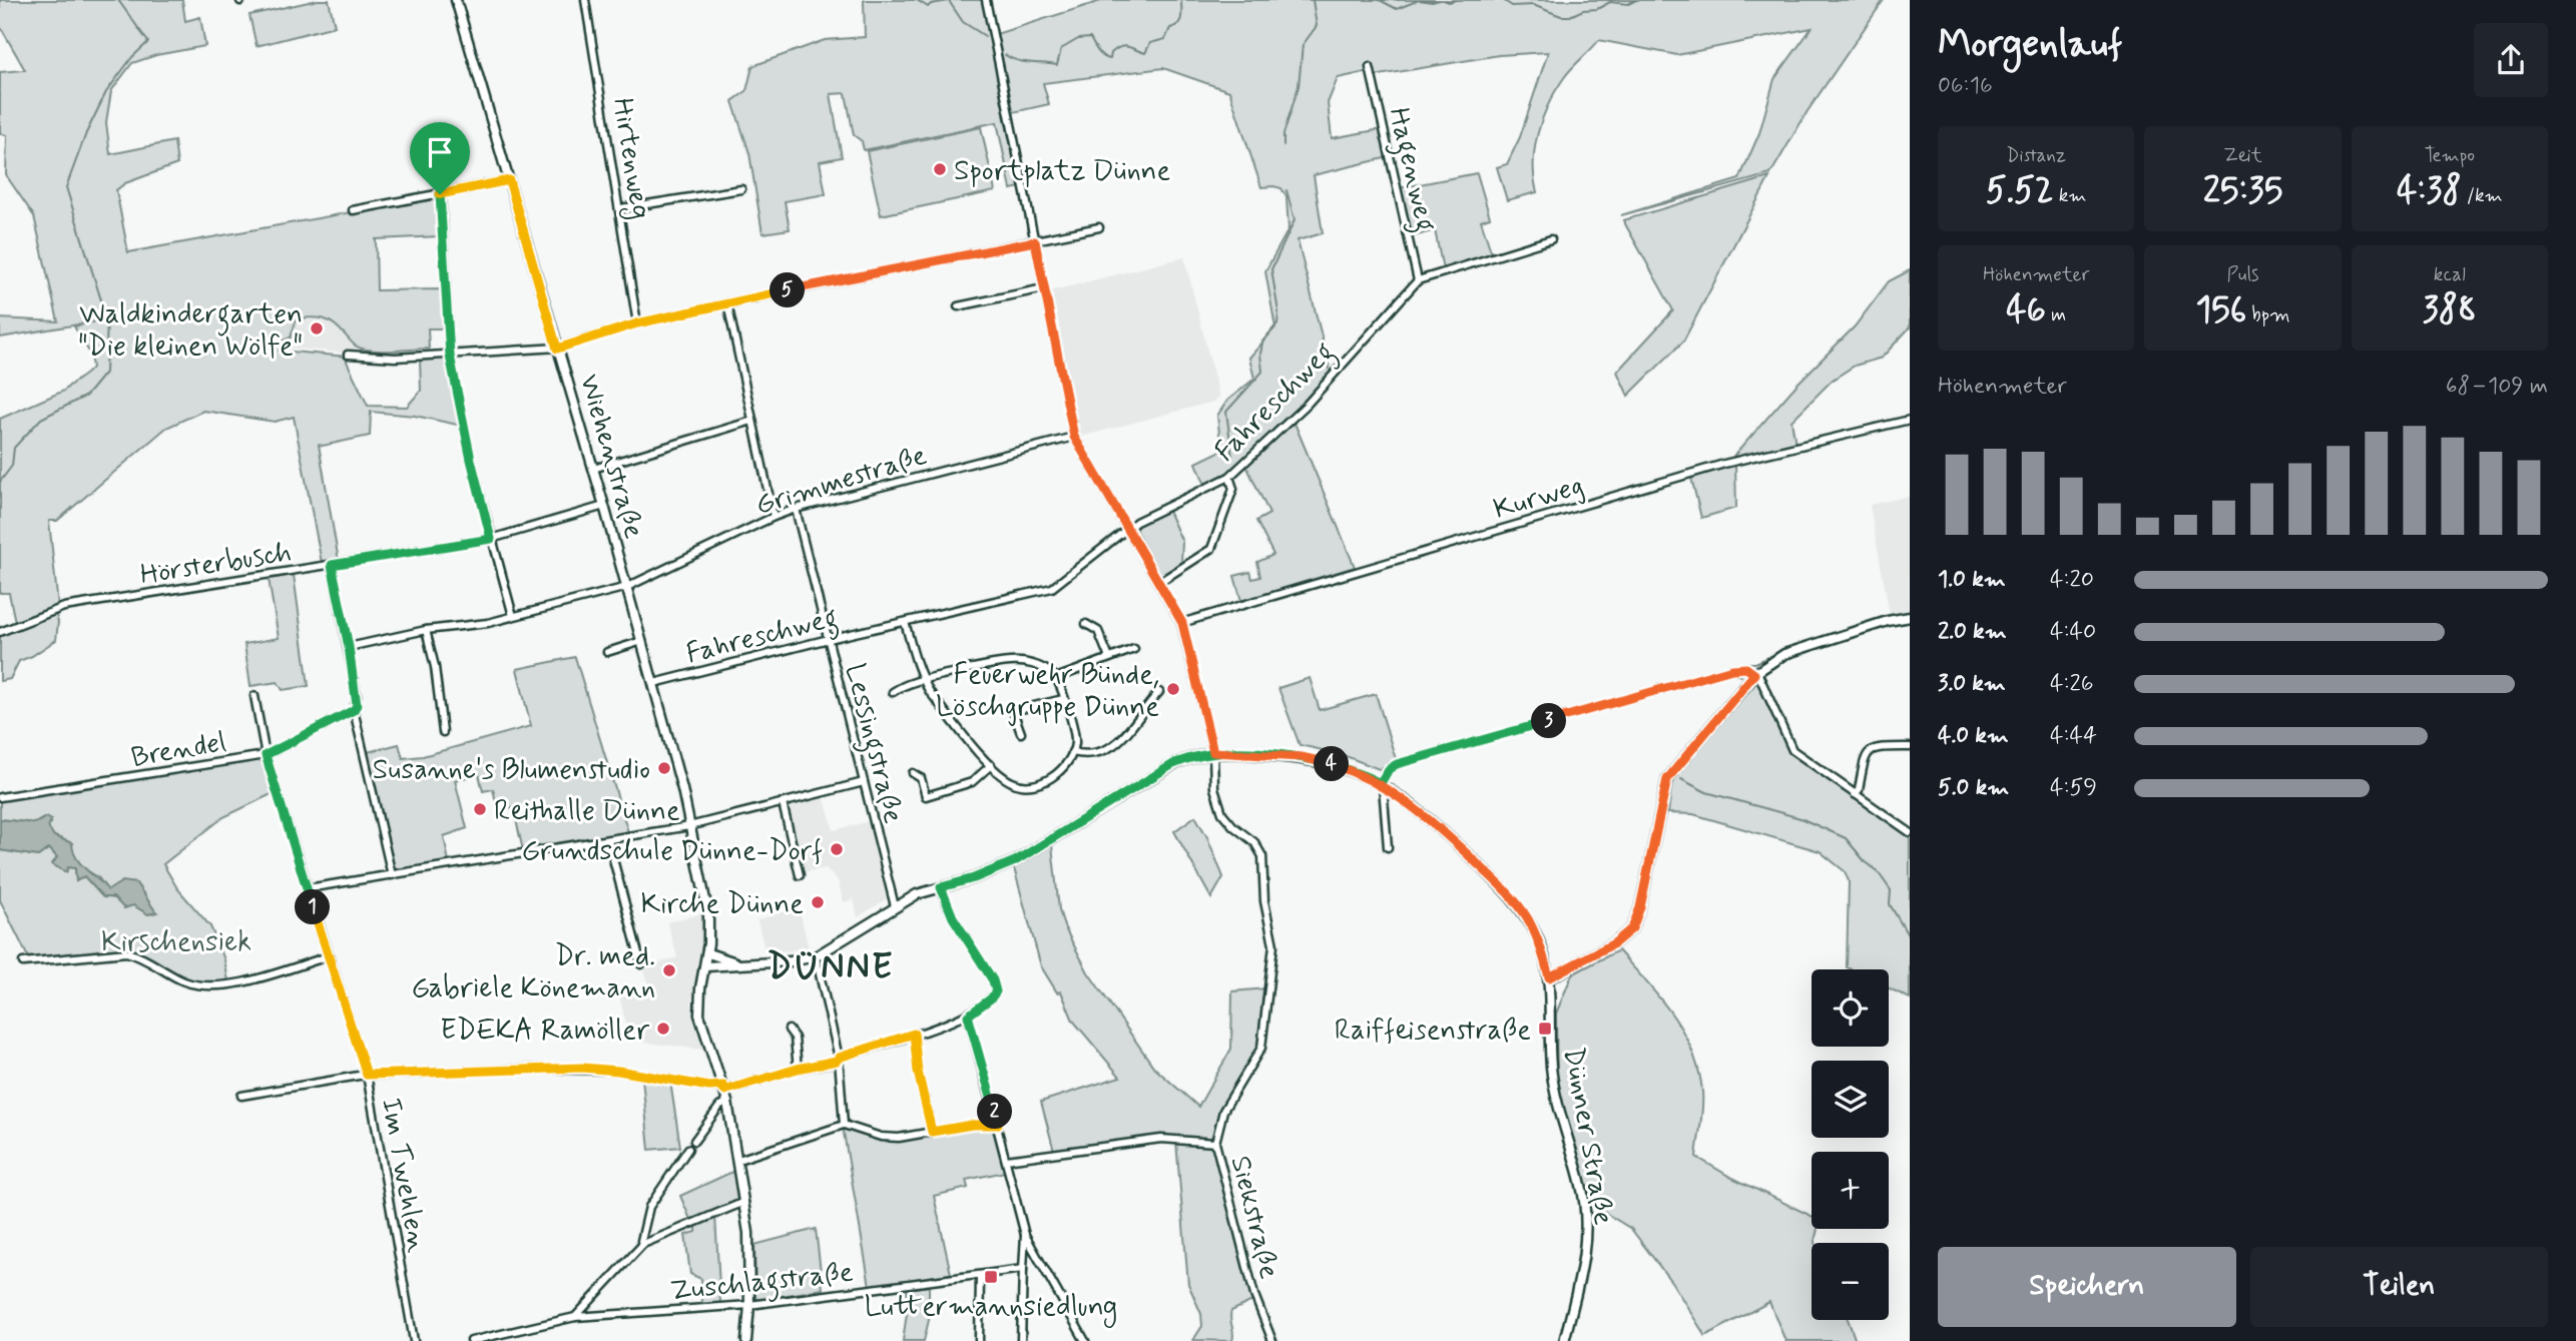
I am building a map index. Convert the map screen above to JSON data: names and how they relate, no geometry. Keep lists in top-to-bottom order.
{
  "streets": {
    "street": [
      "Hirtenweg",
      "Hagenweg",
      "Fahreschweg",
      "Wiehenstraße",
      "Grimmestraße",
      "Kurweg",
      "Hörsterbusch",
      "Lessingstraße",
      "Brendel",
      "Dünner Straße",
      "Im Twehlen",
      "Siekstraße",
      "Zuschlagstraße"
    ]
  },
  "crossings": [
    ["Hagenweg", "Fahreschweg"],
    ["Fahreschweg", "Wiehenstraße"],
    ["Fahreschweg", "Lessingstraße"],
    ["Fahreschweg", "Siekstraße"],
    ["Wiehenstraße", "Grimmestraße"],
    ["Wiehenstraße", "Hörsterbusch"],
    ["Wiehenstraße", "Zuschlagstraße"],
    ["Grimmestraße", "Lessingstraße"],
    ["Grimmestraße", "Siekstraße"],
    ["Kurweg", "Siekstraße"],
    ["Brendel", "Im Twehlen"]
  ],
  "districts": ["DÜNNE"],
  "parks": ["Kirschensiek"],
  "places": {
    "other": [
      "Sportplatz Dünne",
      "Waldkindergarten \"Die kleinen Wölfe\"",
      "Feuerwehr Bünde, Löschgruppe Dünne",
      "Susanne's Blumenstudio",
      "Reithalle Dünne",
      "Grundschule Dünne-Dorf",
      "Kirche Dünne",
      "Dr. med. Gabriele Könemann",
      "EDEKA Ramöller"
    ],
    "transit": ["Raiffeisenstraße", "Luttermannsiedlung"]
  },
  "page": {
    "heading": ["Morgenlauf", "06:16"],
    "stats": [
      ["Distanz", "5.52 km"],
      ["Zeit", "25:35"],
      ["Tempo", "4:38 /km"],
      ["Höhenmeter", "46 m"],
      ["Puls", "156 bpm"],
      ["kcal", "388"]
    ],
    "pins": [
      "5",
      "3",
      "4",
      "1",
      "2"
    ],
    "chart": ["Höhenmeter", "68–109 m"],
    "list": [
      {
        "name": "1.0 km",
        "note": "4:20"
      },
      {
        "name": "2.0 km",
        "note": "4:40"
      },
      {
        "name": "3.0 km",
        "note": "4:26"
      },
      {
        "name": "4.0 km",
        "note": "4:44"
      },
      {
        "name": "5.0 km",
        "note": "4:59"
      }
    ],
    "map_buttons": ["+", "−"],
    "buttons": ["Speichern", "Teilen"]
  }
}
